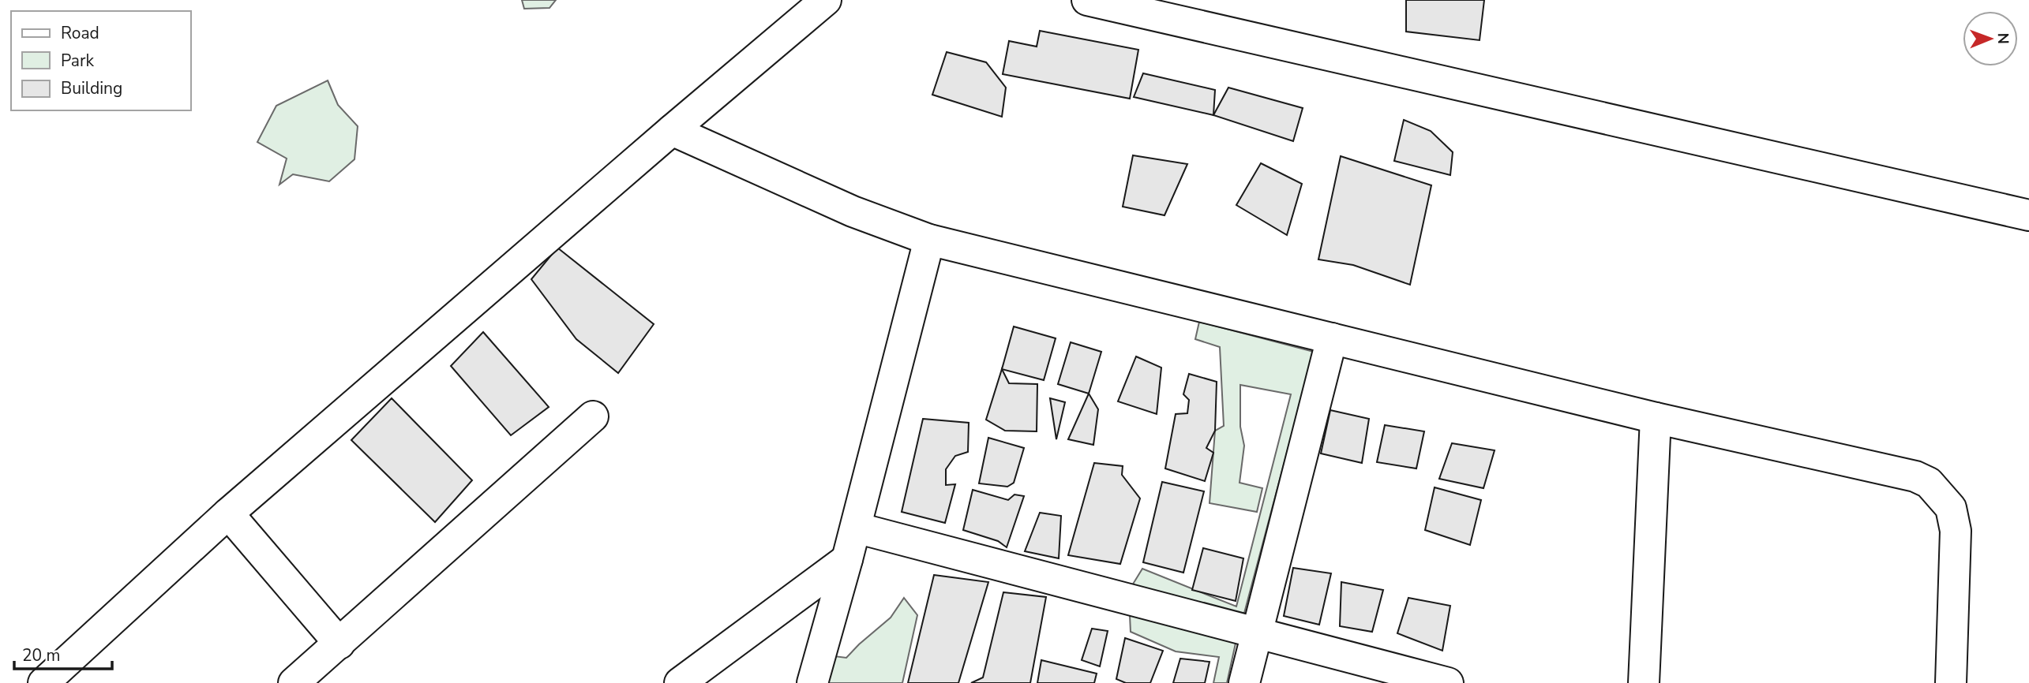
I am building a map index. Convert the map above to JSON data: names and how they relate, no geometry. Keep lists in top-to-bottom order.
{
  "legend": ["Road", "Park", "Building"],
  "scale_bar": "20 m",
  "north": "right"
}
